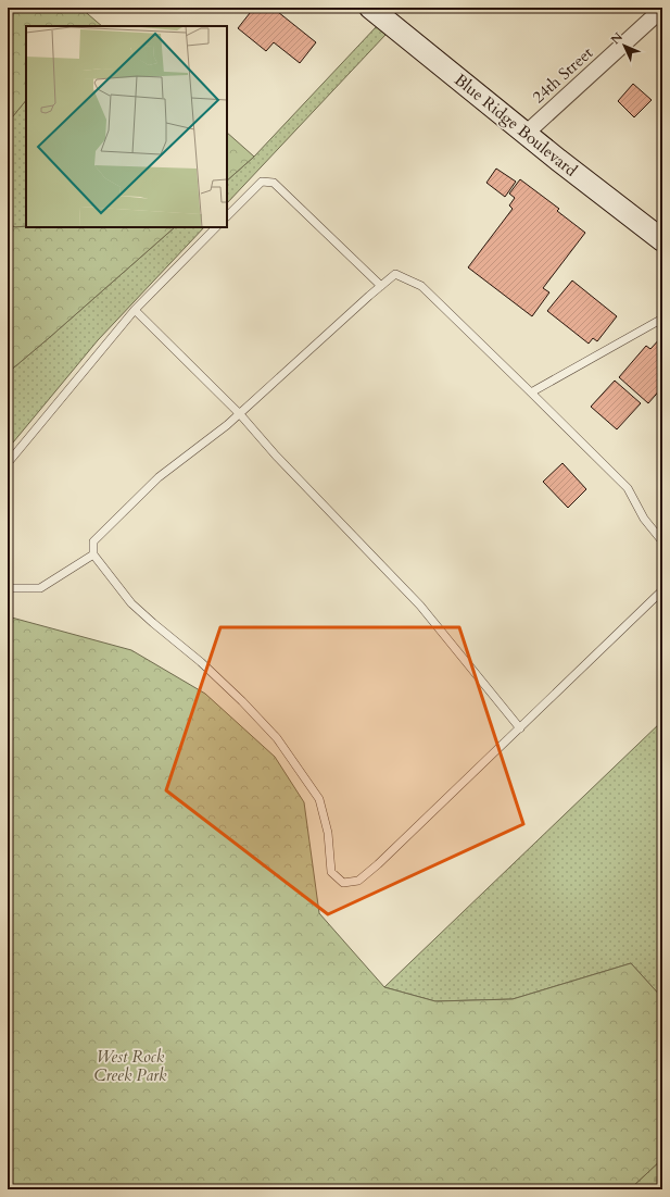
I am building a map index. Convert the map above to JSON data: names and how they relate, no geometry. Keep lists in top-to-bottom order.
{
  "streets": {
    "main road": ["Blue Ridge Boulevard"],
    "street": ["24th Street"]
  },
  "crossings": [
    ["24th Street", "Blue Ridge Boulevard"]
  ],
  "parks": ["West Rock Creek Park"],
  "north": "top left"
}
